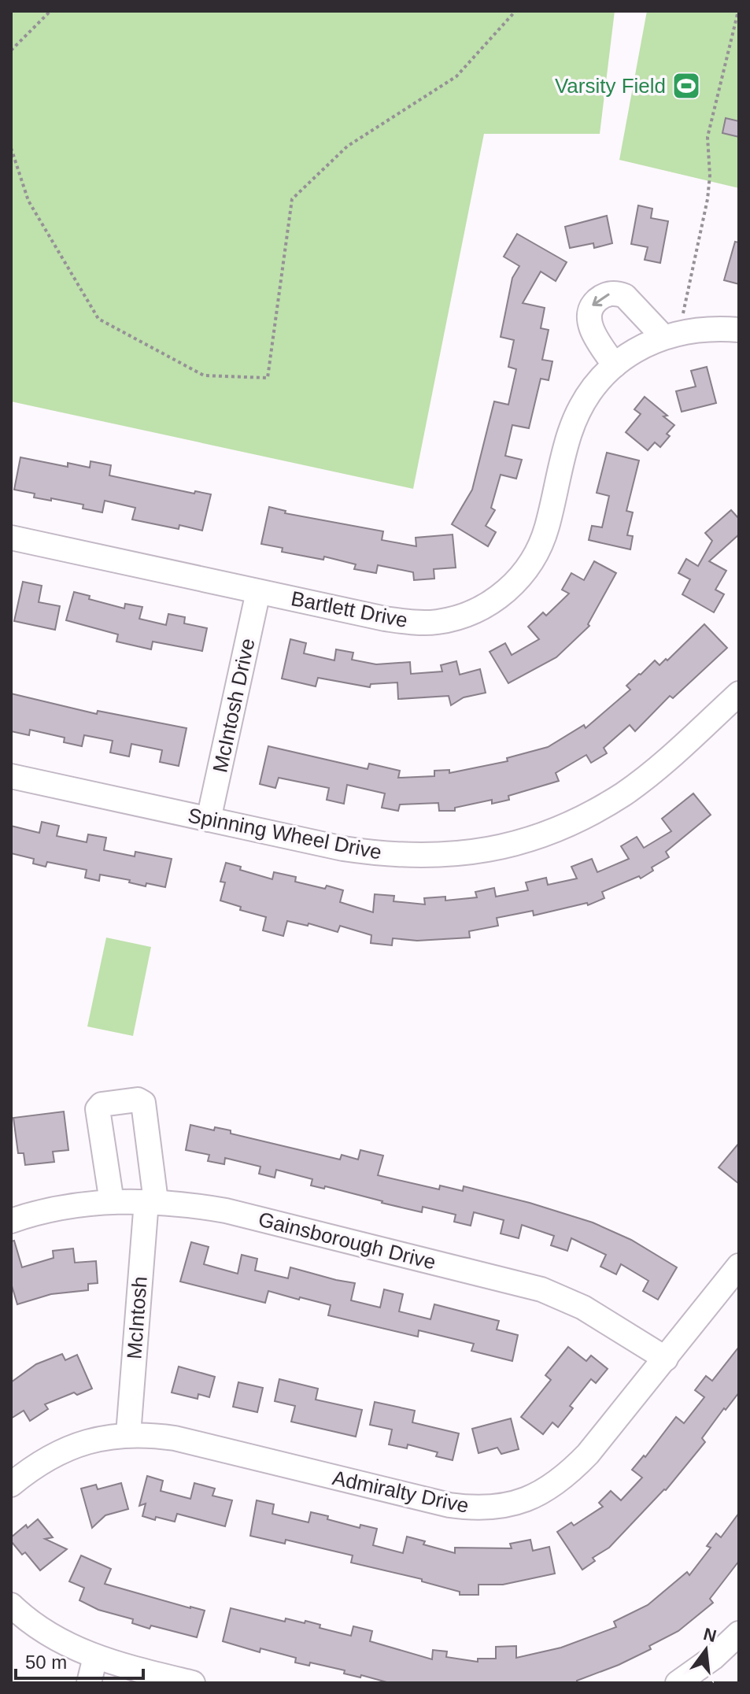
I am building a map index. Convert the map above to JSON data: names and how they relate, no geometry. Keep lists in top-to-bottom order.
{
  "streets": {
    "street": [
      "Bartlett Drive",
      "McIntosh Drive",
      "Spinning Wheel Drive",
      "Gainsborough Drive",
      "McIntosh",
      "Admiralty Drive"
    ]
  },
  "crossings": [
    ["Bartlett Drive", "McIntosh Drive"],
    ["McIntosh Drive", "Spinning Wheel Drive"],
    ["Gainsborough Drive", "McIntosh"],
    ["Gainsborough Drive", "Admiralty Drive"],
    ["McIntosh", "Admiralty Drive"]
  ],
  "places": {
    "sports": ["Varsity Field"]
  },
  "scale_bar": "50 m",
  "north": "top"
}
